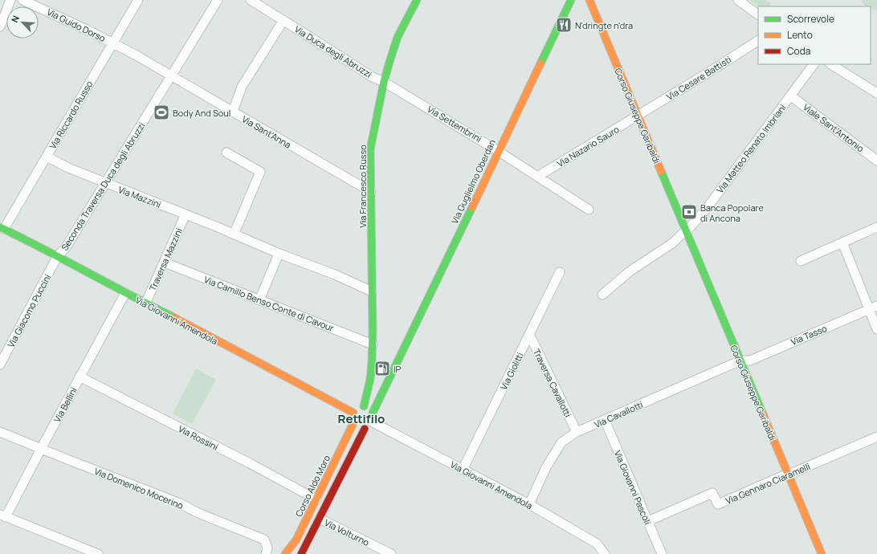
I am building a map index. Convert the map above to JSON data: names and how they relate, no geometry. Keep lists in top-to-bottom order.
{
  "streets": {
    "street": [
      "Via Guido Dorso",
      "Via Duca degli Abruzzi",
      "Via Cesare Battisti",
      "Via Riccardo Russo",
      "Corso Giuseppe Garibaldi",
      "Via Settembrini",
      "Viale Sant'Antonio",
      "Via Sant'Anna",
      "Via Nazario Sauro",
      "Via Matteo Renato Imbriani",
      "Via Guglielmo Oberdan",
      "Seconda Traversa Duca degli Abruzzi",
      "Via Francesco Russo",
      "Via Mazzini",
      "Traversa Mazzini",
      "Via Camillo Benso Conte di Cavour",
      "Via Giacomo Puccini",
      "Via Giovanni Amendola",
      "Via Tasso",
      "Via Giolitti",
      "Traversa Cavallotti",
      "Via Bellini",
      "Via Cavallotti",
      "Via Rossini",
      "Via Gennaro Ciaramelli",
      "Corso Aldo Moro",
      "Via Giovanni Pascoli",
      "Via Domenico Mocerino",
      "Via Volturno"
    ]
  },
  "crossings": [
    ["Via Guido Dorso", "Via Riccardo Russo"],
    ["Via Guido Dorso", "Via Sant'Anna"],
    ["Via Duca degli Abruzzi", "Via Settembrini"],
    ["Via Duca degli Abruzzi", "Via Francesco Russo"],
    ["Via Cesare Battisti", "Corso Giuseppe Garibaldi"],
    ["Via Cesare Battisti", "Via Nazario Sauro"],
    ["Via Riccardo Russo", "Via Sant'Anna"],
    ["Via Riccardo Russo", "Via Mazzini"],
    ["Via Riccardo Russo", "Via Giovanni Amendola"],
    ["Corso Giuseppe Garibaldi", "Via Nazario Sauro"],
    ["Corso Giuseppe Garibaldi", "Via Matteo Renato Imbriani"],
    ["Corso Giuseppe Garibaldi", "Via Tasso"],
    ["Corso Giuseppe Garibaldi", "Via Cavallotti"],
    ["Corso Giuseppe Garibaldi", "Via Gennaro Ciaramelli"],
    ["Via Settembrini", "Via Nazario Sauro"],
    ["Via Settembrini", "Via Guglielmo Oberdan"],
    ["Via Settembrini", "Via Francesco Russo"],
    ["Viale Sant'Antonio", "Via Matteo Renato Imbriani"],
    ["Via Sant'Anna", "Seconda Traversa Duca degli Abruzzi"],
    ["Via Sant'Anna", "Via Francesco Russo"],
    ["Via Guglielmo Oberdan", "Via Francesco Russo"],
    ["Seconda Traversa Duca degli Abruzzi", "Via Mazzini"],
    ["Seconda Traversa Duca degli Abruzzi", "Via Giacomo Puccini"],
    ["Seconda Traversa Duca degli Abruzzi", "Via Giovanni Amendola"],
    ["Via Francesco Russo", "Via Mazzini"],
    ["Via Francesco Russo", "Via Camillo Benso Conte di Cavour"],
    ["Via Mazzini", "Traversa Mazzini"],
    ["Traversa Mazzini", "Via Camillo Benso Conte di Cavour"],
    ["Traversa Mazzini", "Via Giovanni Amendola"],
    ["Via Giacomo Puccini", "Via Giovanni Amendola"],
    ["Via Giovanni Amendola", "Via Giolitti"],
    ["Via Giovanni Amendola", "Via Bellini"],
    ["Via Giovanni Amendola", "Via Cavallotti"],
    ["Via Giovanni Amendola", "Corso Aldo Moro"],
    ["Via Tasso", "Via Cavallotti"],
    ["Via Giolitti", "Traversa Cavallotti"],
    ["Traversa Cavallotti", "Via Cavallotti"],
    ["Via Bellini", "Via Rossini"],
    ["Via Bellini", "Via Domenico Mocerino"],
    ["Via Cavallotti", "Via Giovanni Pascoli"],
    ["Via Rossini", "Corso Aldo Moro"],
    ["Via Gennaro Ciaramelli", "Via Giovanni Pascoli"]
  ],
  "districts": ["Rettifilo"],
  "places": {
    "restaurant": ["N'dringte n'dra"],
    "sports": ["Body And Soul"],
    "bank": ["Banca Popolare di Ancona"],
    "fuel station": ["IP"]
  },
  "legend": ["Scorrevole", "Lento", "Coda"],
  "north": "top left"
}
